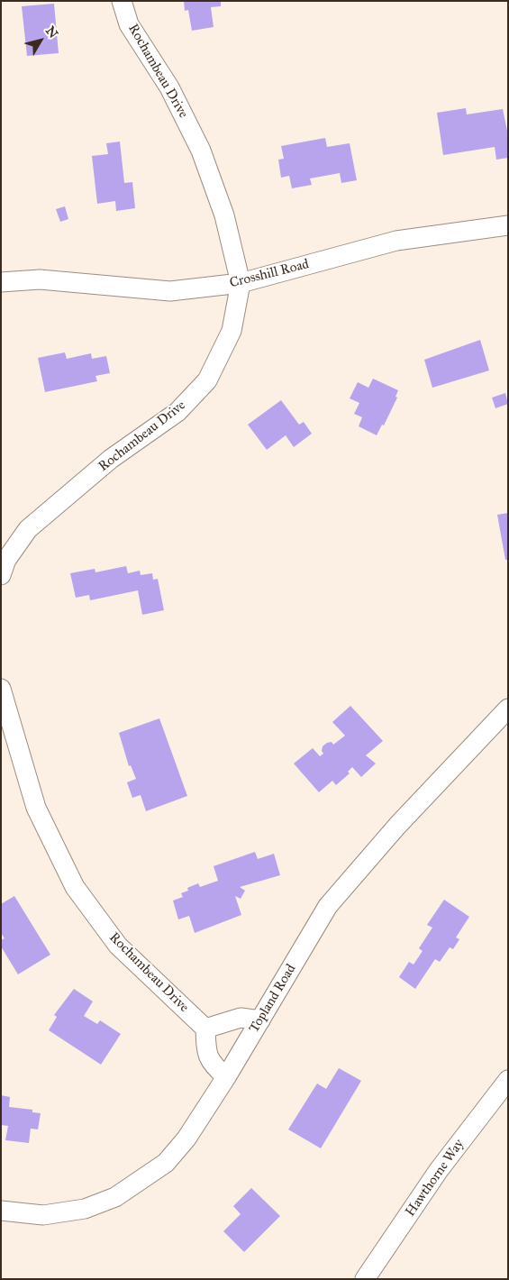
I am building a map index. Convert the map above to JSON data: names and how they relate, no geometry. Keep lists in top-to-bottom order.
{
  "streets": {
    "street": [
      "Rochambeau Drive",
      "Crosshill Road",
      "Topland Road",
      "Hawthorne Way"
    ]
  },
  "crossings": [
    ["Rochambeau Drive", "Crosshill Road"]
  ],
  "north": "top right"
}
